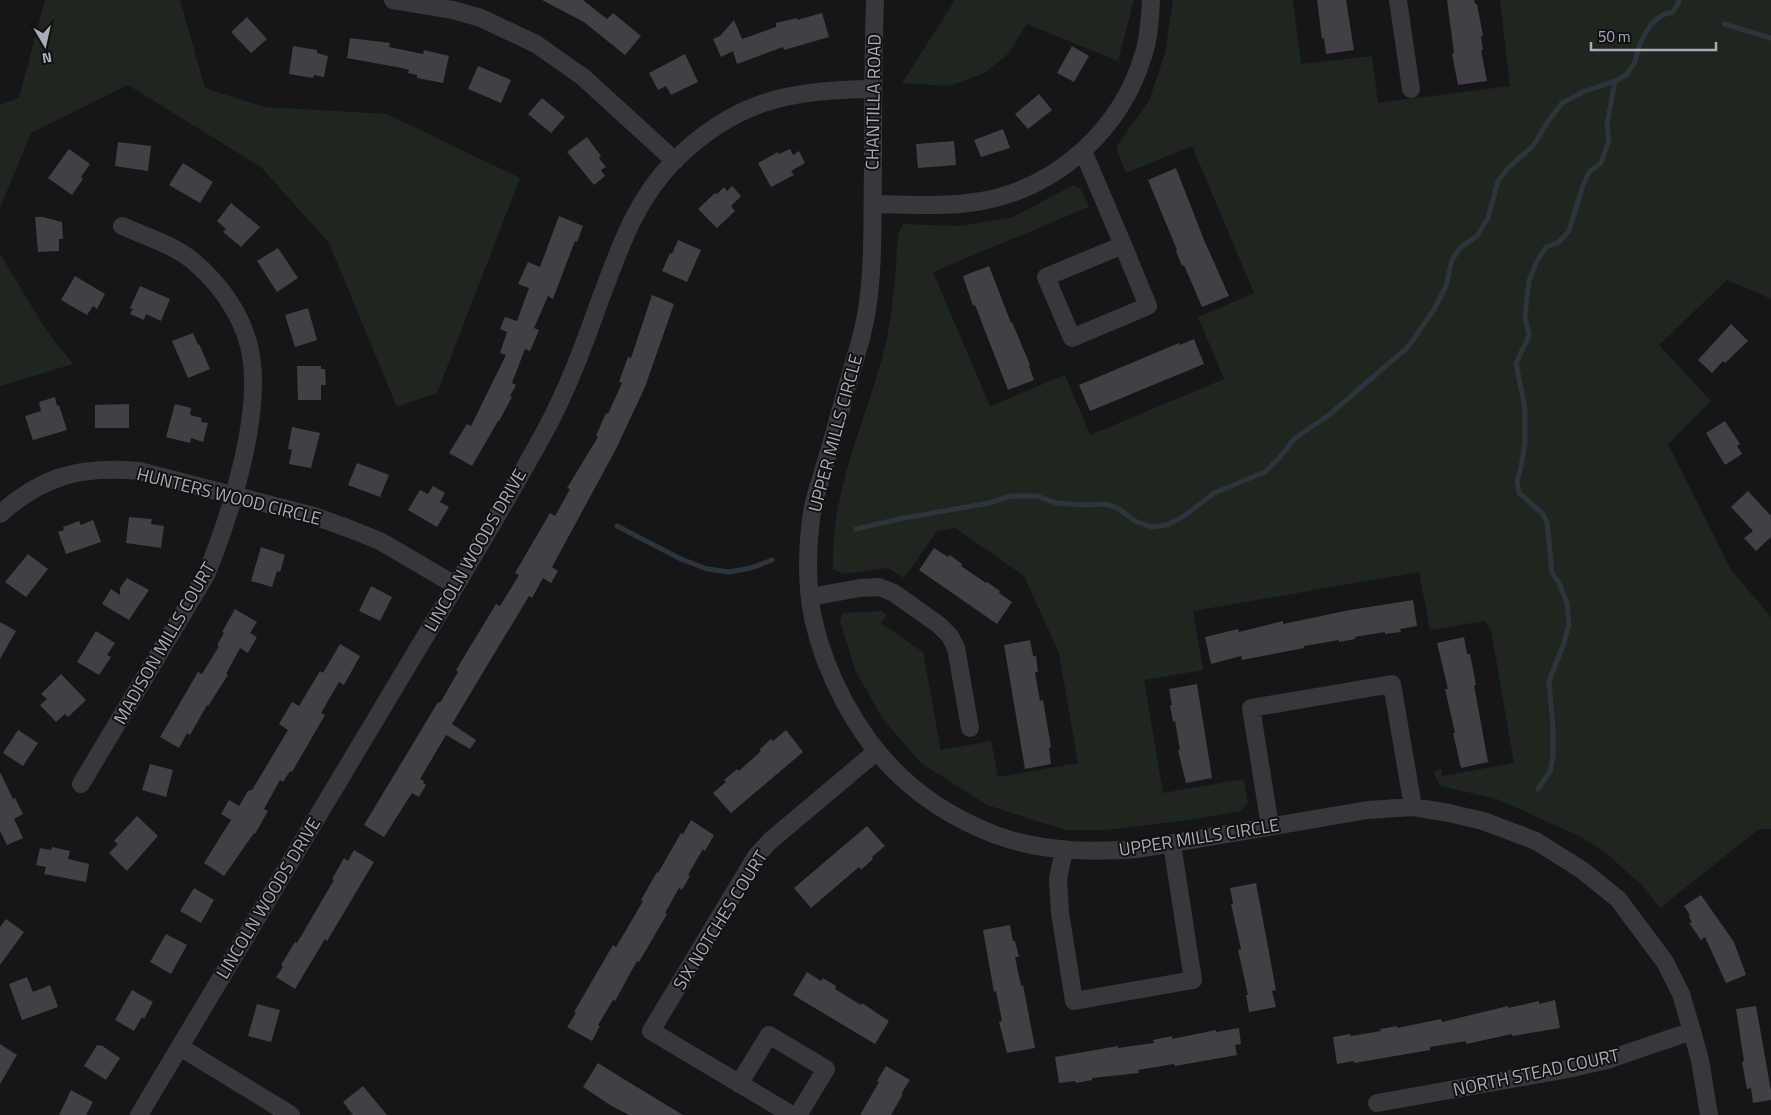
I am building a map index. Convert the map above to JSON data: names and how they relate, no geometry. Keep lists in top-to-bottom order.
{
  "streets": {
    "street": [
      "CHANTILLA ROAD",
      "UPPER MILLS CIRCLE",
      "HUNTERS WOOD CIRCLE",
      "LINCOLN WOODS DRIVE",
      "MADISON MILLS COURT",
      "SIX NOTCHES COURT",
      "NORTH STEAD COURT"
    ]
  },
  "crossings": [
    ["CHANTILLA ROAD", "UPPER MILLS CIRCLE"],
    ["CHANTILLA ROAD", "LINCOLN WOODS DRIVE"],
    ["UPPER MILLS CIRCLE", "SIX NOTCHES COURT"],
    ["UPPER MILLS CIRCLE", "NORTH STEAD COURT"],
    ["HUNTERS WOOD CIRCLE", "LINCOLN WOODS DRIVE"],
    ["HUNTERS WOOD CIRCLE", "MADISON MILLS COURT"]
  ],
  "scale_bar": "50 m",
  "north": "bottom"
}
